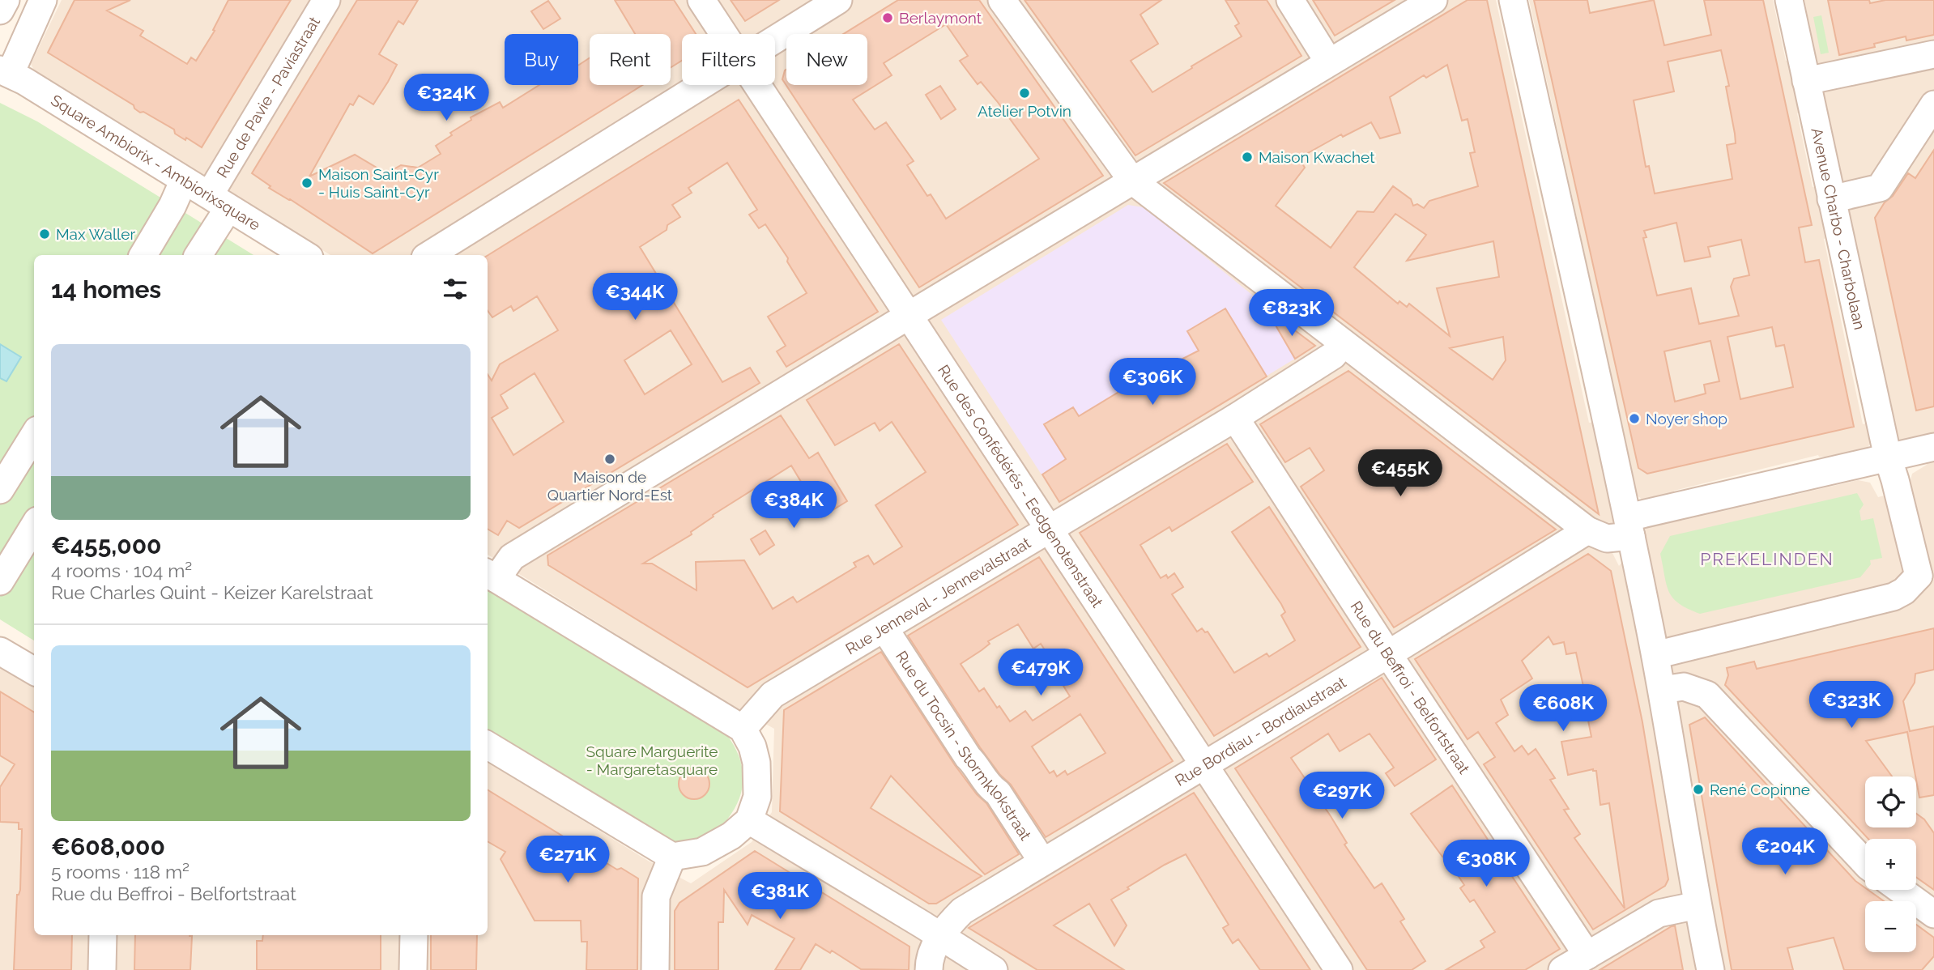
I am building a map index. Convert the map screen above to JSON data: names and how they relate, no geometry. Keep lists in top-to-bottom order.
{
  "streets": {
    "street": [
      "Rue de Pavie - Paviastraat",
      "Square Ambiorix - Ambiorixsquare",
      "Avenue Charbo - Charbolaan",
      "Rue des Confédérés - Eedgenotenstraat",
      "Rue Jenneval - Jennevalstraat",
      "Rue du Beffroi - Belfortstraat",
      "Rue Bordiau - Bordiaustraat",
      "Rue du Tocsin - Stormklokstraat"
    ]
  },
  "crossings": [
    ["Rue de Pavie - Paviastraat", "Square Ambiorix - Ambiorixsquare"],
    ["Rue des Confédérés - Eedgenotenstraat", "Rue Jenneval - Jennevalstraat"],
    ["Rue des Confédérés - Eedgenotenstraat", "Rue Bordiau - Bordiaustraat"],
    ["Rue Jenneval - Jennevalstraat", "Rue du Beffroi - Belfortstraat"],
    ["Rue Jenneval - Jennevalstraat", "Rue du Tocsin - Stormklokstraat"],
    ["Rue du Beffroi - Belfortstraat", "Rue Bordiau - Bordiaustraat"],
    ["Rue Bordiau - Bordiaustraat", "Rue du Tocsin - Stormklokstraat"]
  ],
  "districts": ["PREKELINDEN"],
  "parks": ["Square Marguerite - Margaretasquare"],
  "places": [
    "Berlaymont",
    "Atelier Potvin",
    "Maison Kwachet",
    "Maison Saint-Cyr - Huis Saint-Cyr",
    "Max Waller",
    "Noyer shop",
    "Maison de Quartier Nord-Est",
    "René Copinne"
  ],
  "page": {
    "chip": [
      "Buy",
      "Rent",
      "Filters",
      "New"
    ],
    "price": [
      "€324K",
      "€344K",
      "€823K",
      "€306K",
      "€455K",
      "€384K",
      "€479K",
      "€323K",
      "€608K",
      "€297K",
      "€204K",
      "€271K",
      "€308K",
      "€381K"
    ],
    "heading": "14 homes",
    "list": [
      {
        "name": "€455,000",
        "note": "4 rooms · 104 m² · Rue Charles Quint - Keizer Karelstraat"
      },
      {
        "name": "€608,000",
        "note": "5 rooms · 118 m² · Rue du Beffroi - Belfortstraat"
      }
    ],
    "map_buttons": ["+", "−"]
  }
}
